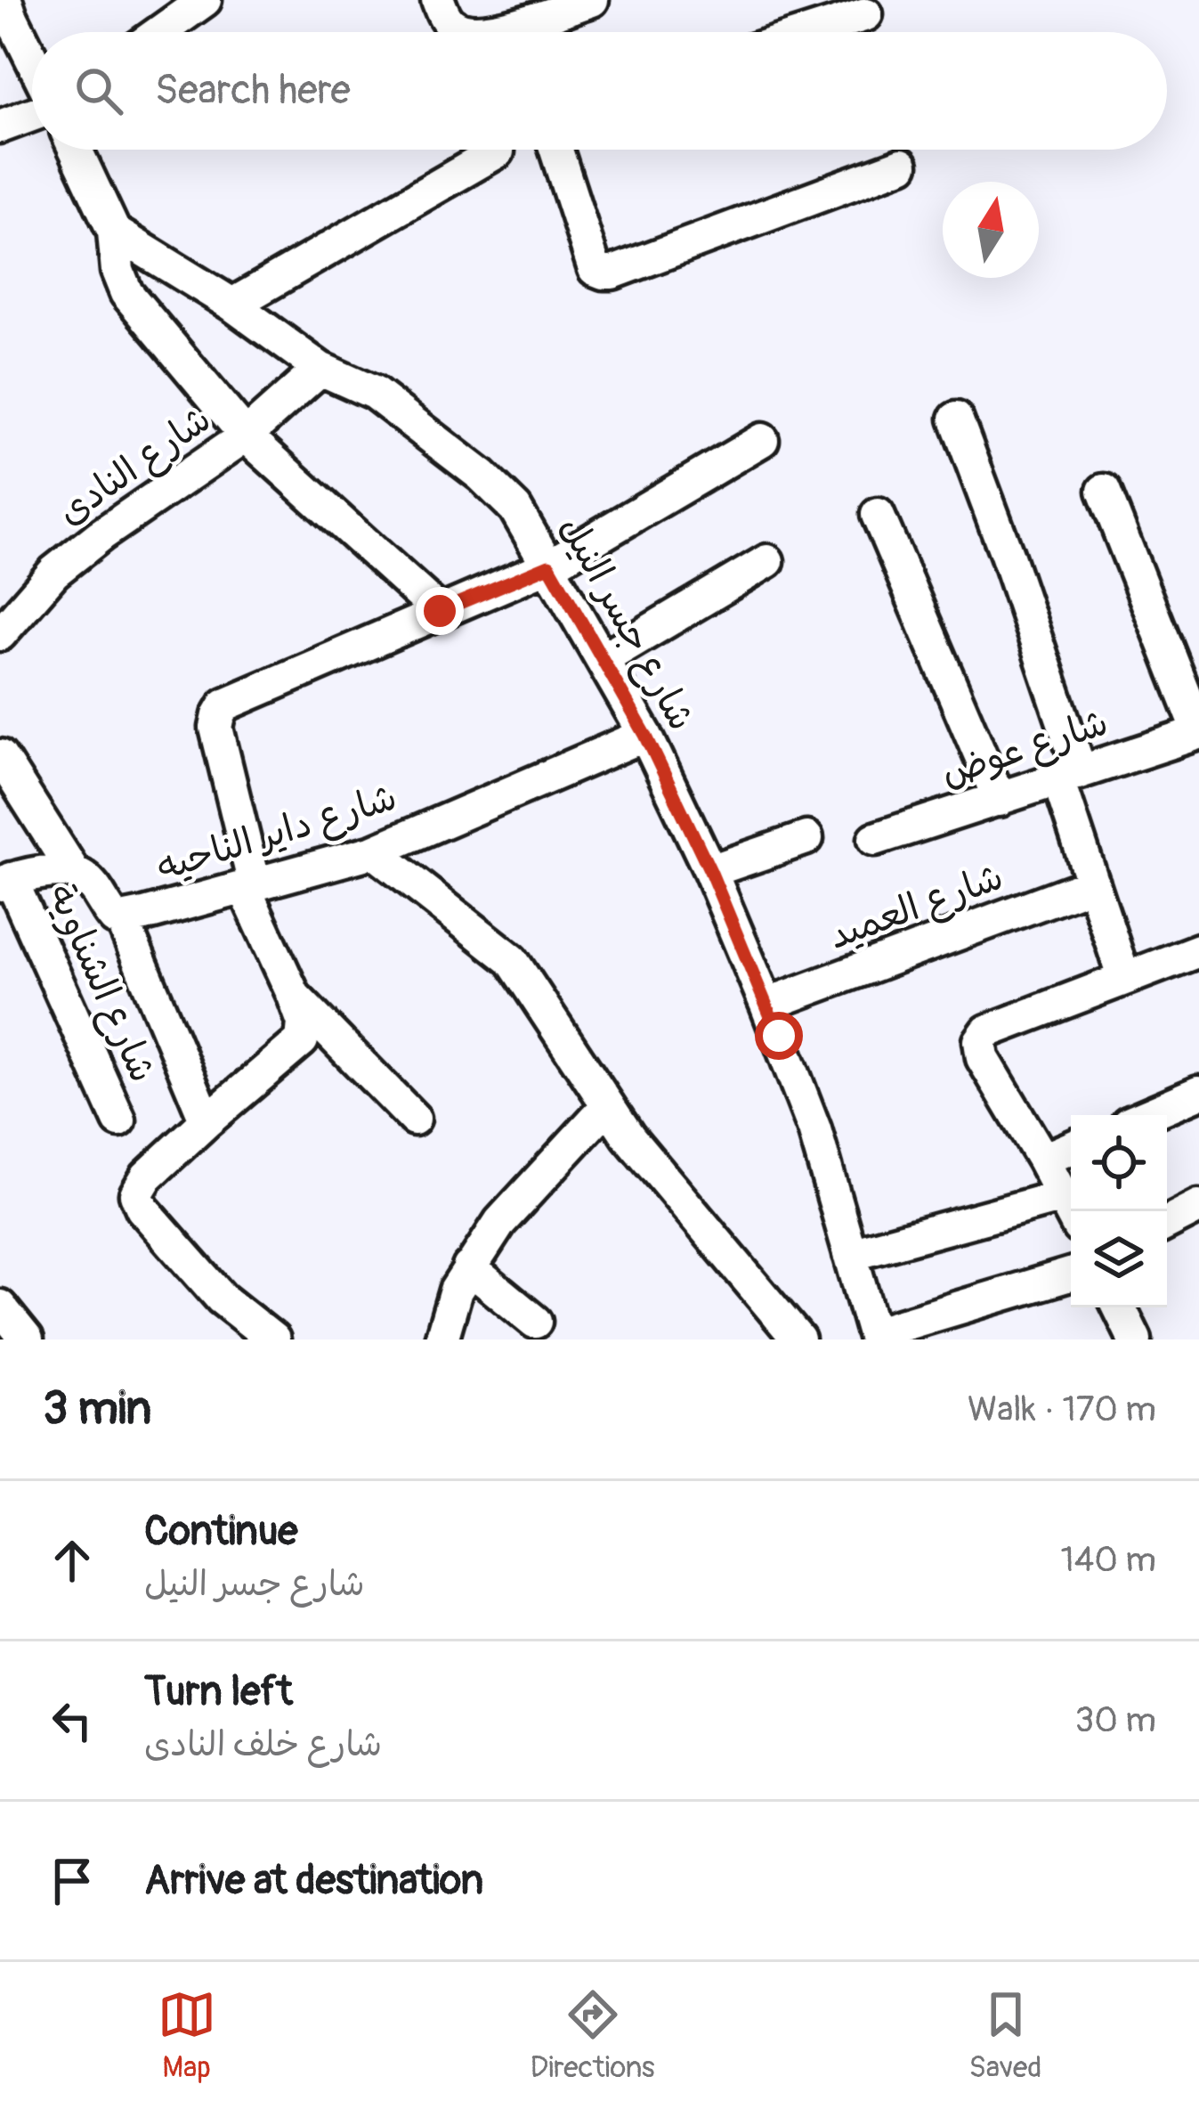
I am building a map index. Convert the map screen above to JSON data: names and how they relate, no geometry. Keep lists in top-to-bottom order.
{
  "streets": {
    "street": [
      "شارع النادى",
      "شارع جسر النيل",
      "شارع عوض",
      "شارع داير الناحيه",
      "شارع العميد",
      "شارع الشناوية"
    ]
  },
  "crossings": [
    ["شارع النادى", "شارع جسر النيل"],
    ["شارع جسر النيل", "شارع داير الناحيه"],
    ["شارع جسر النيل", "شارع العميد"]
  ],
  "north": "top",
  "page": {
    "search": "Search here",
    "heading": ["3 min", "Walk · 170 m"],
    "list": [
      ["Continue", "شارع جسر النيل", "140 m"],
      ["Turn left", "شارع خلف النادى", "30 m"],
      "Arrive at destination"
    ],
    "nav": ["Map", "Directions", "Saved"]
  }
}
